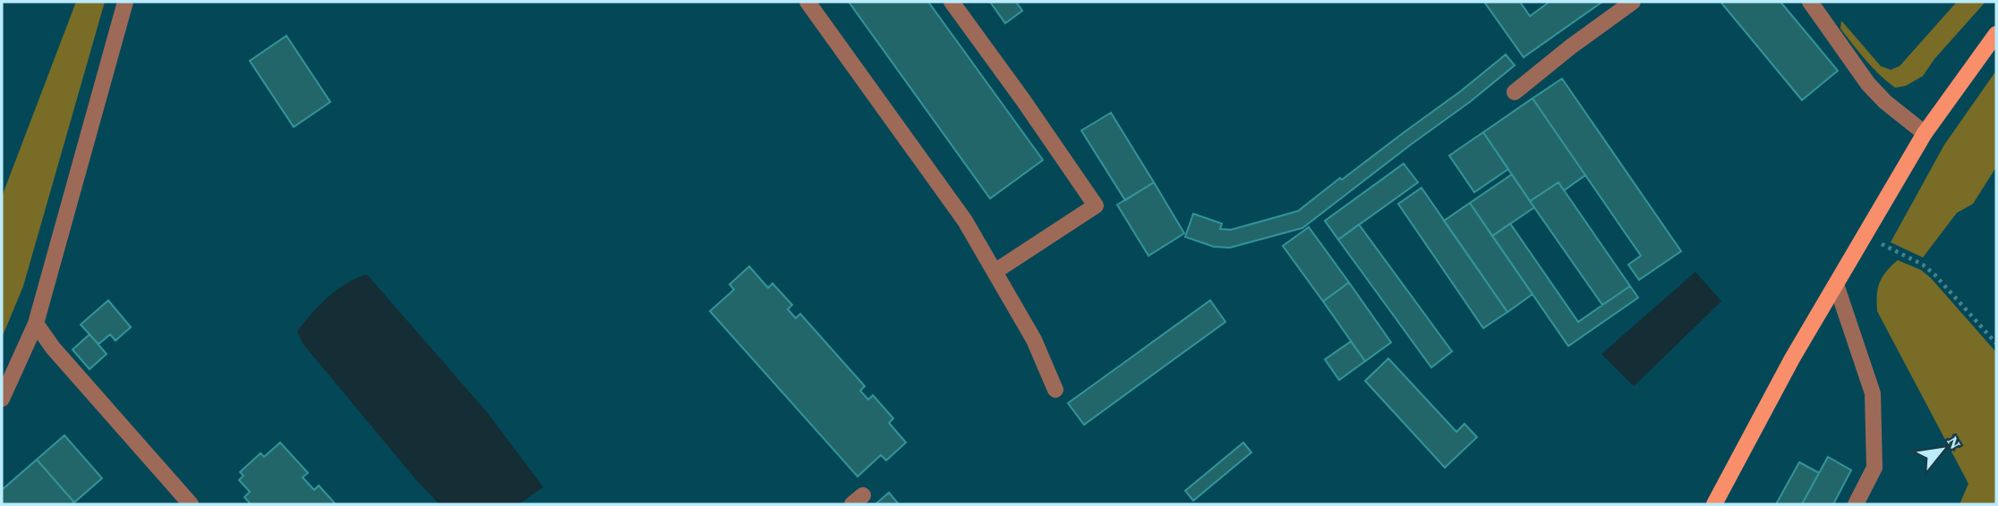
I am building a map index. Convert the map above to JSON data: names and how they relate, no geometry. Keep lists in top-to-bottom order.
{
  "north": "top right"
}
